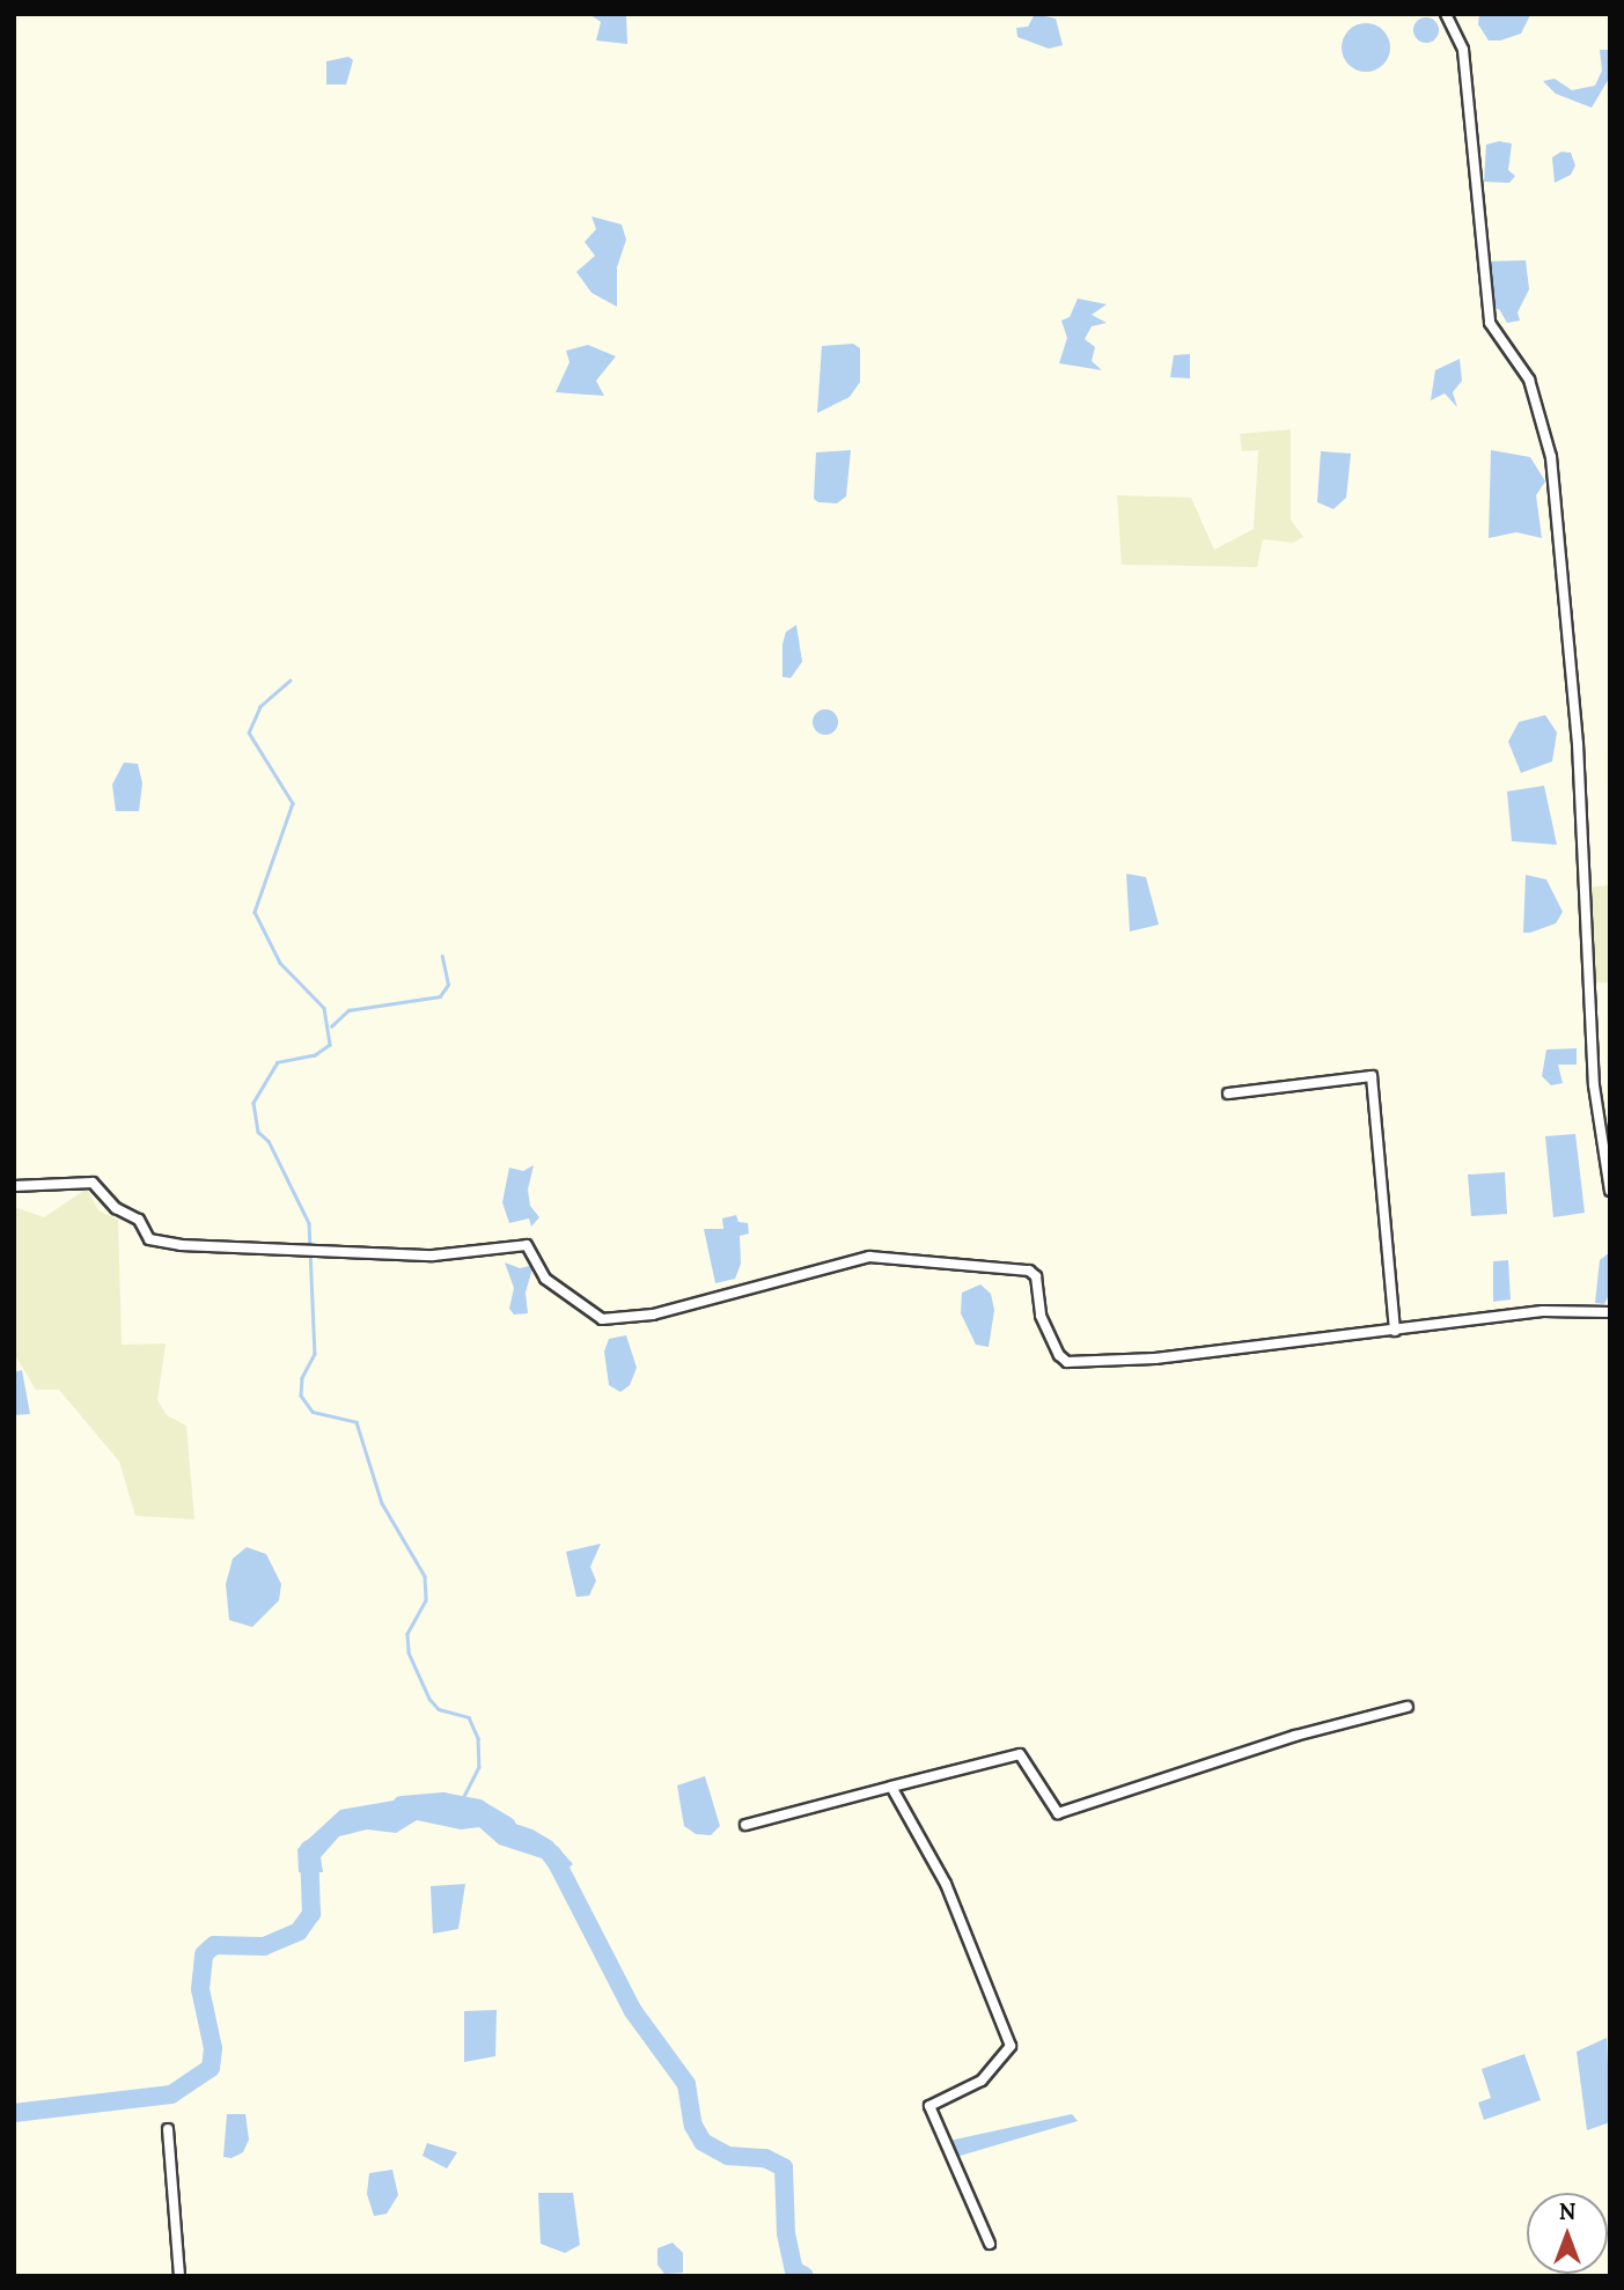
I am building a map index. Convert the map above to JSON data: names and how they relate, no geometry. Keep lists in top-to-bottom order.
{
  "north": "top"
}
